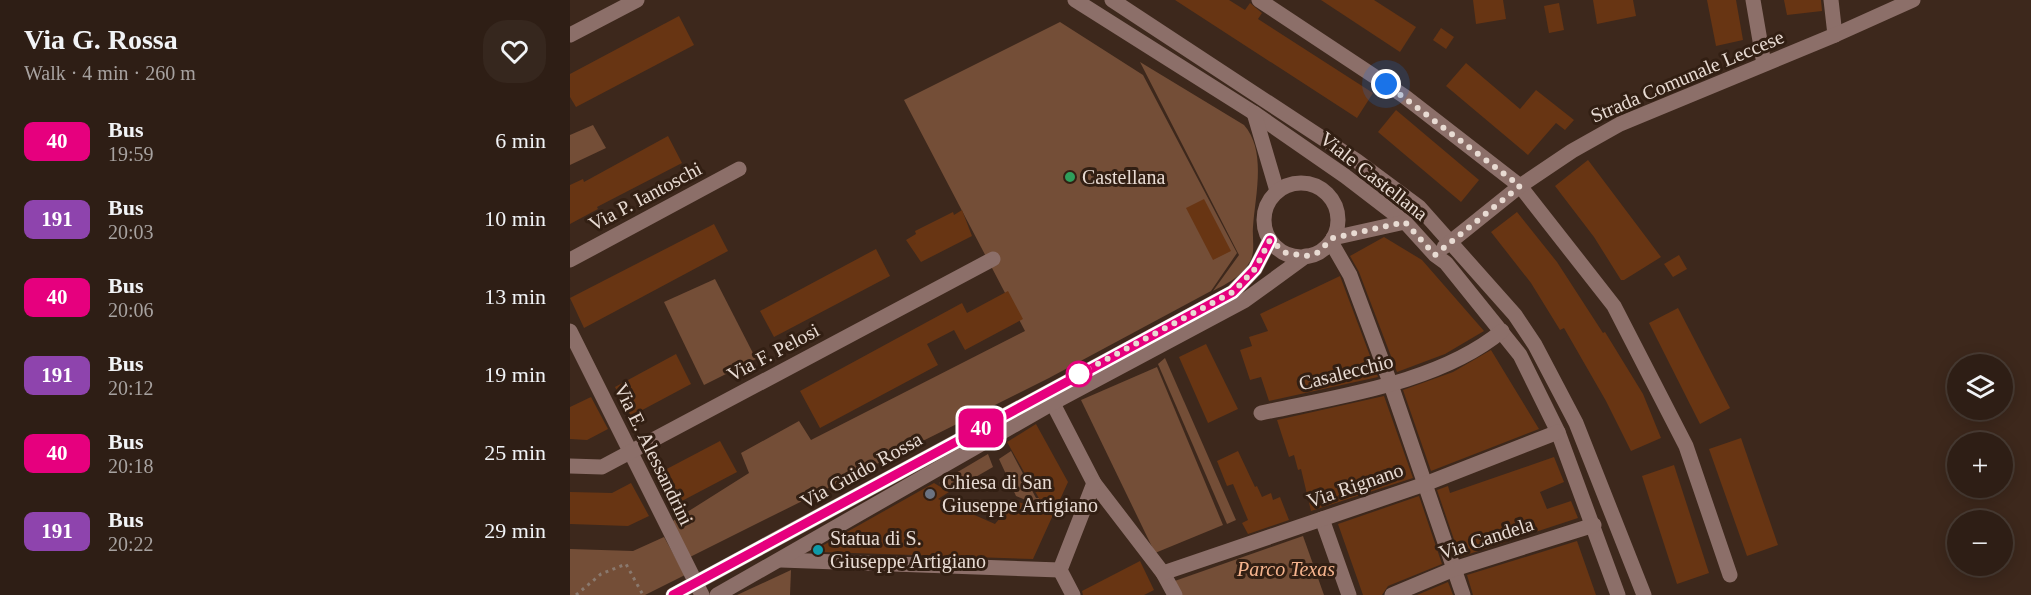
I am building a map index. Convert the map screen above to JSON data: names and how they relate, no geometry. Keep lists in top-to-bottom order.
{
  "streets": {
    "street": [
      "Strada Comunale Leccese",
      "Viale Castellana",
      "Via P. Iantoschi",
      "Via F. Pelosi",
      "Casalecchio",
      "Via E. Alessandrini",
      "Via Guido Rossa",
      "Via Rignano",
      "Via Candela"
    ]
  },
  "crossings": [
    ["Strada Comunale Leccese", "Viale Castellana"],
    ["Viale Castellana", "Casalecchio"],
    ["Viale Castellana", "Via Rignano"],
    ["Viale Castellana", "Via Candela"],
    ["Via F. Pelosi", "Via E. Alessandrini"],
    ["Via E. Alessandrini", "Via Guido Rossa"]
  ],
  "parks": ["Parco Texas"],
  "places": ["Castellana", "Chiesa di San Giuseppe Artigiano", "Statua di S. Giuseppe Artigiano"],
  "lines": ["bus line 40"],
  "page": {
    "heading": ["Via G. Rossa", "Walk · 4 min · 260 m"],
    "on_map": "40",
    "list": [
      {
        "mark": "40",
        "name": "Bus",
        "note": "19:59",
        "value": "6 min"
      },
      {
        "mark": "191",
        "name": "Bus",
        "note": "20:03",
        "value": "10 min"
      },
      {
        "mark": "40",
        "name": "Bus",
        "note": "20:06",
        "value": "13 min"
      },
      {
        "mark": "191",
        "name": "Bus",
        "note": "20:12",
        "value": "19 min"
      },
      {
        "mark": "40",
        "name": "Bus",
        "note": "20:18",
        "value": "25 min"
      },
      {
        "mark": "191",
        "name": "Bus",
        "note": "20:22",
        "value": "29 min"
      }
    ],
    "map_buttons": ["+", "−"]
  }
}
